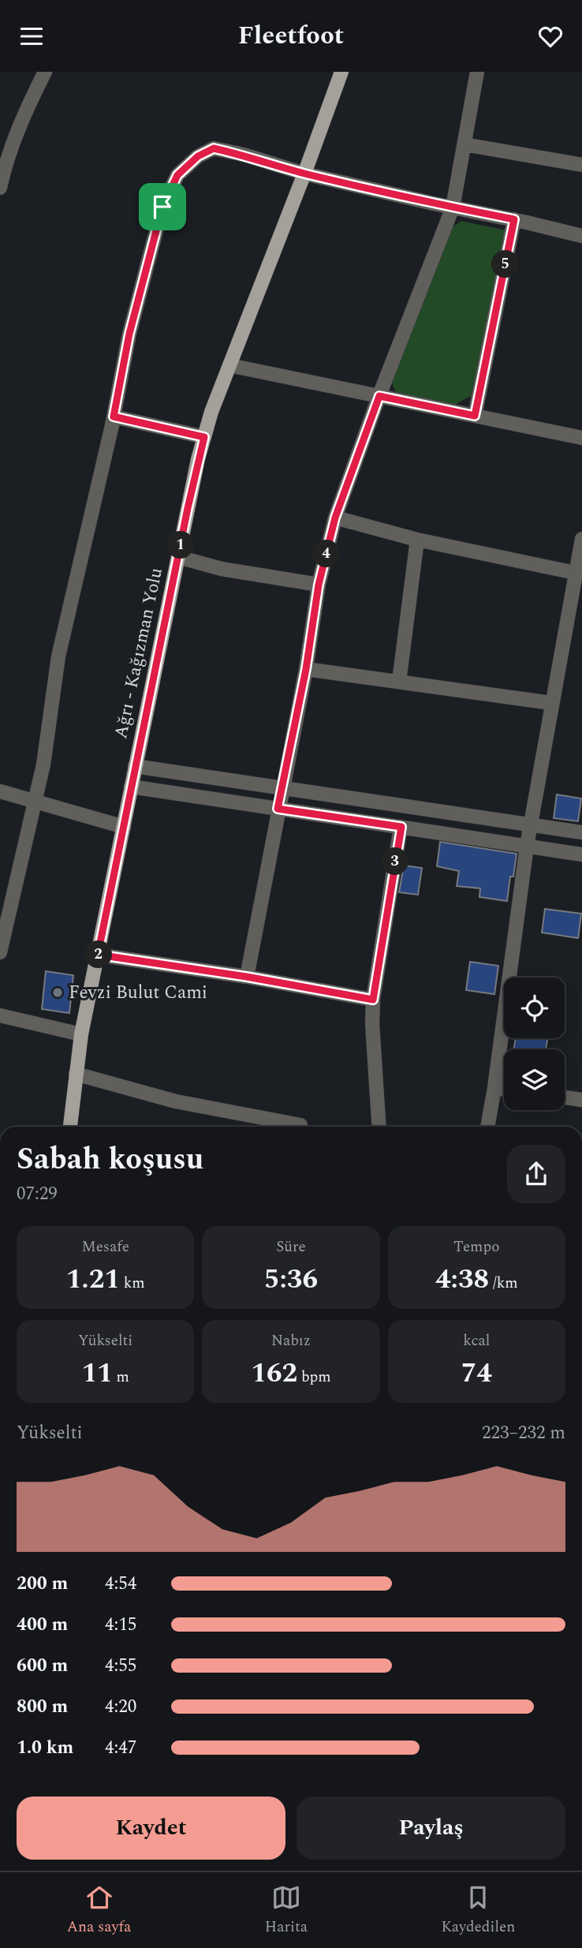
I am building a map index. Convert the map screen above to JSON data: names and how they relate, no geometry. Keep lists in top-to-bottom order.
{
  "streets": {
    "main road": ["Ağrı - Kağızman Yolu"]
  },
  "places": ["Fevzi Bulut Cami"],
  "page": {
    "header": "Fleetfoot",
    "pins": [
      "5",
      "1",
      "4",
      "3",
      "2"
    ],
    "heading": ["Sabah koşusu", "07:29"],
    "stats": [
      ["Mesafe", "1.21 km"],
      ["Süre", "5:36"],
      ["Tempo", "4:38 /km"],
      ["Yükselti", "11 m"],
      ["Nabız", "162 bpm"],
      ["kcal", "74"]
    ],
    "chart": ["Yükselti", "223–232 m"],
    "list": [
      {
        "name": "200 m",
        "note": "4:54"
      },
      {
        "name": "400 m",
        "note": "4:15"
      },
      {
        "name": "600 m",
        "note": "4:55"
      },
      {
        "name": "800 m",
        "note": "4:20"
      },
      {
        "name": "1.0 km",
        "note": "4:47"
      }
    ],
    "buttons": ["Kaydet", "Paylaş"],
    "tabs": ["Ana sayfa", "Harita", "Kaydedilen"]
  }
}
